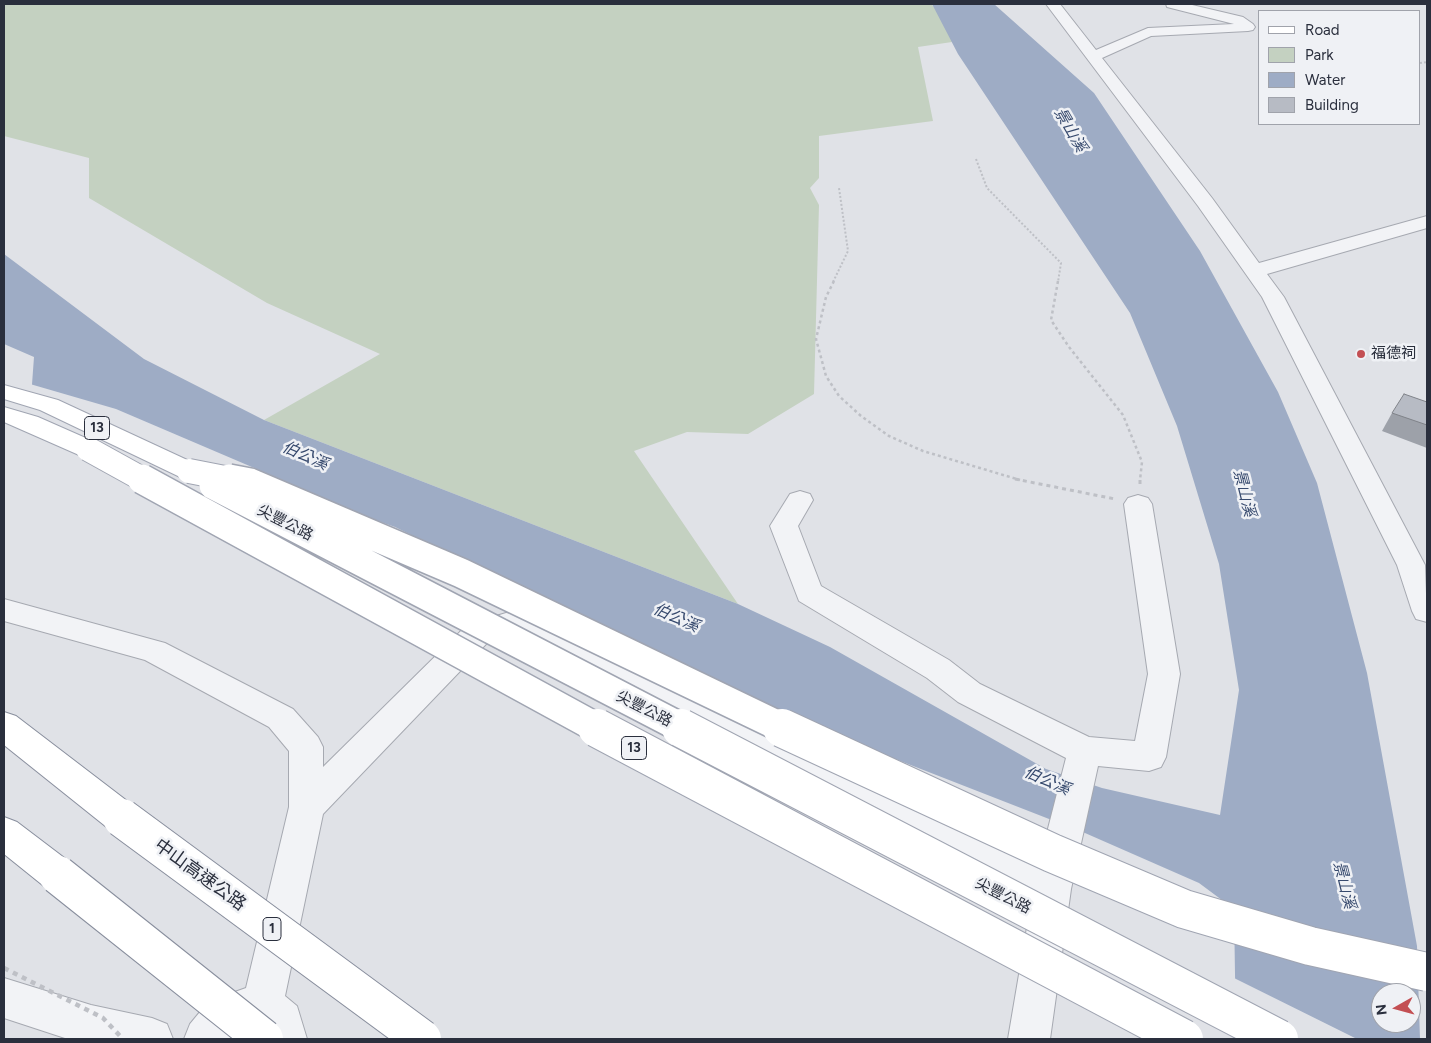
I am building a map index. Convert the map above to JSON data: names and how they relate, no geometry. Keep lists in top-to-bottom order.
{
  "streets": {
    "main road": [
      "13",
      "尖豐公路",
      "中山高速公路",
      "1"
    ]
  },
  "water": ["景山溪", "伯公溪"],
  "places": ["福德祠"],
  "legend": [
    "Road",
    "Park",
    "Water",
    "Building"
  ],
  "north": "left"
}
